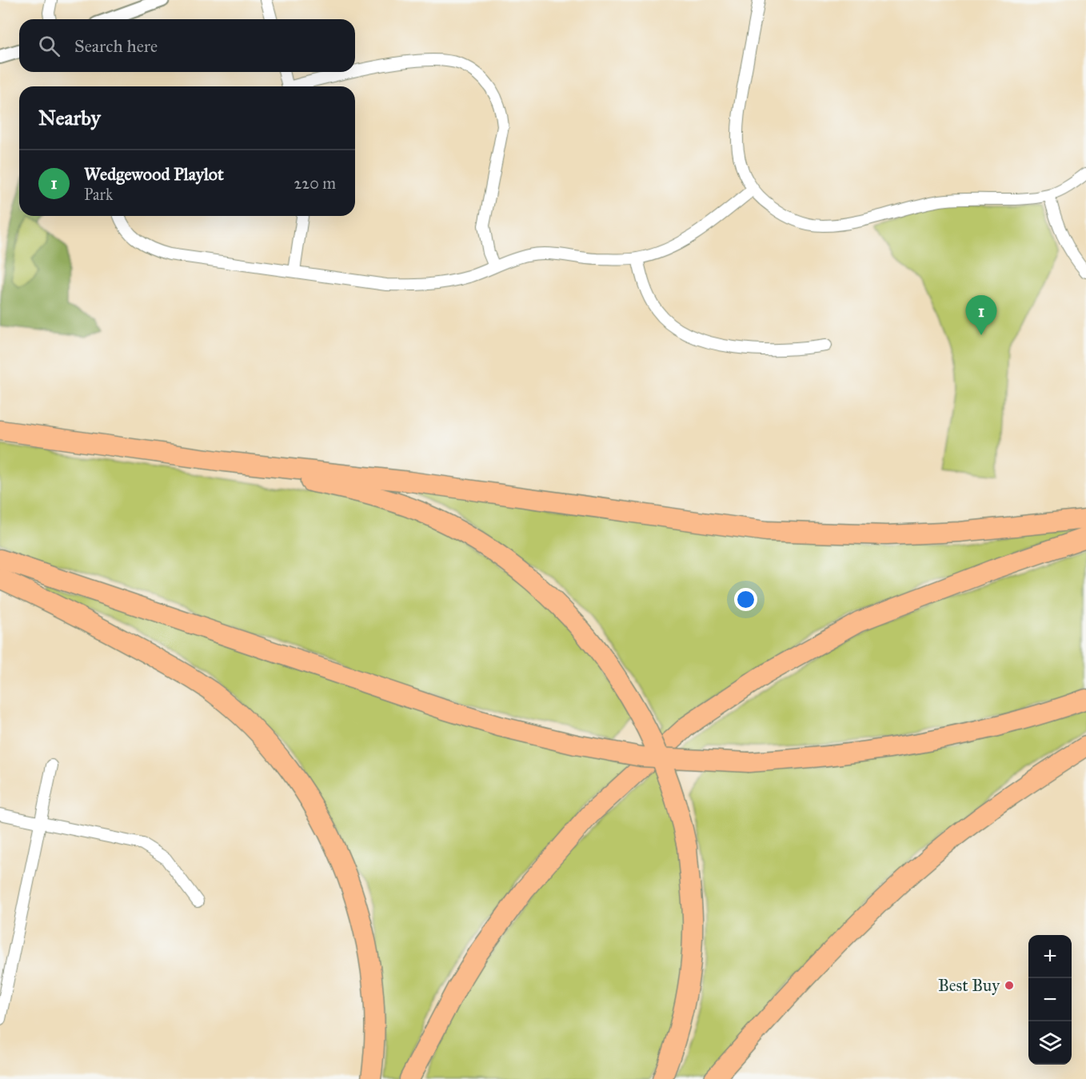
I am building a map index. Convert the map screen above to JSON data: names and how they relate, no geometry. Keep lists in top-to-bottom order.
{
  "places": ["Best Buy"],
  "page": {
    "search": "Search here",
    "heading": "Nearby",
    "list": [
      {
        "mark": "1",
        "name": "Wedgewood Playlot",
        "note": "Park",
        "value": "220 m"
      }
    ],
    "pins": "1",
    "map_buttons": ["+", "−"]
  }
}
